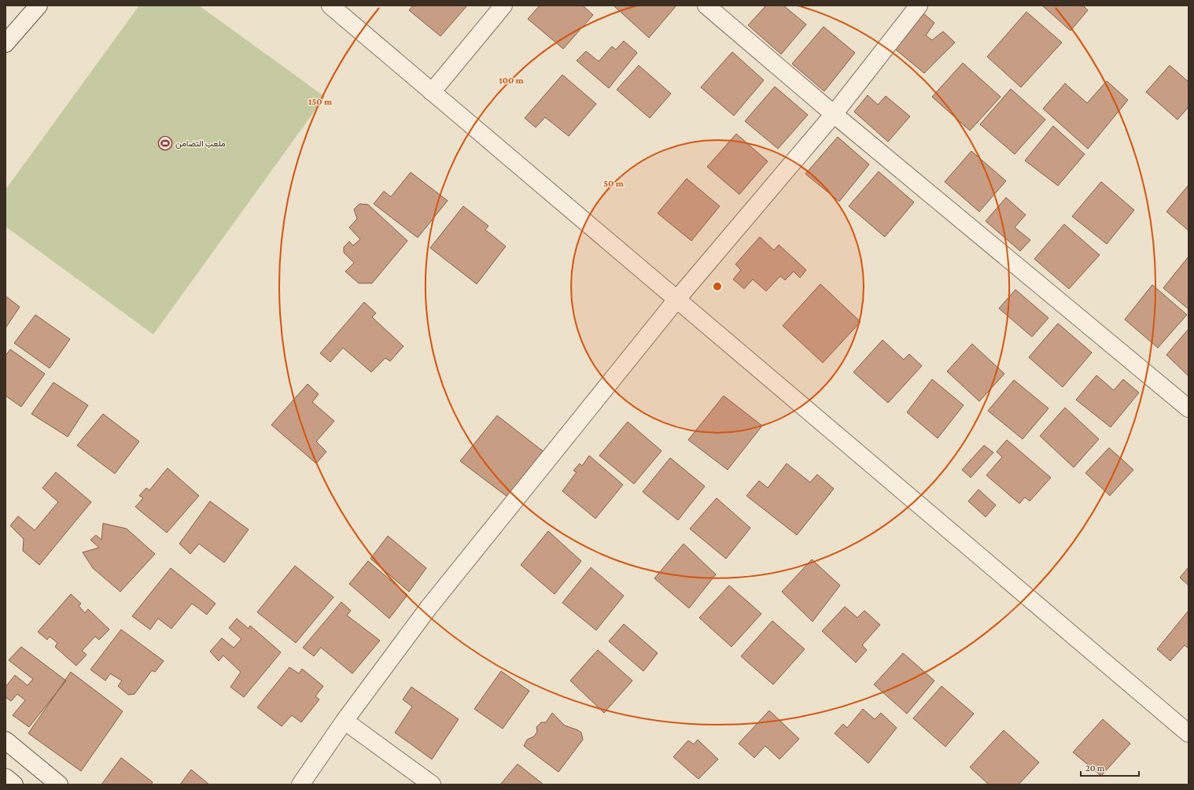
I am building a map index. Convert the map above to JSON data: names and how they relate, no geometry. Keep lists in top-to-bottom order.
{
  "places": {
    "sports": ["ملعب التضامن"]
  },
  "scale_bar": "20 m",
  "rings": ["100 m", "150 m", "50 m"]
}
